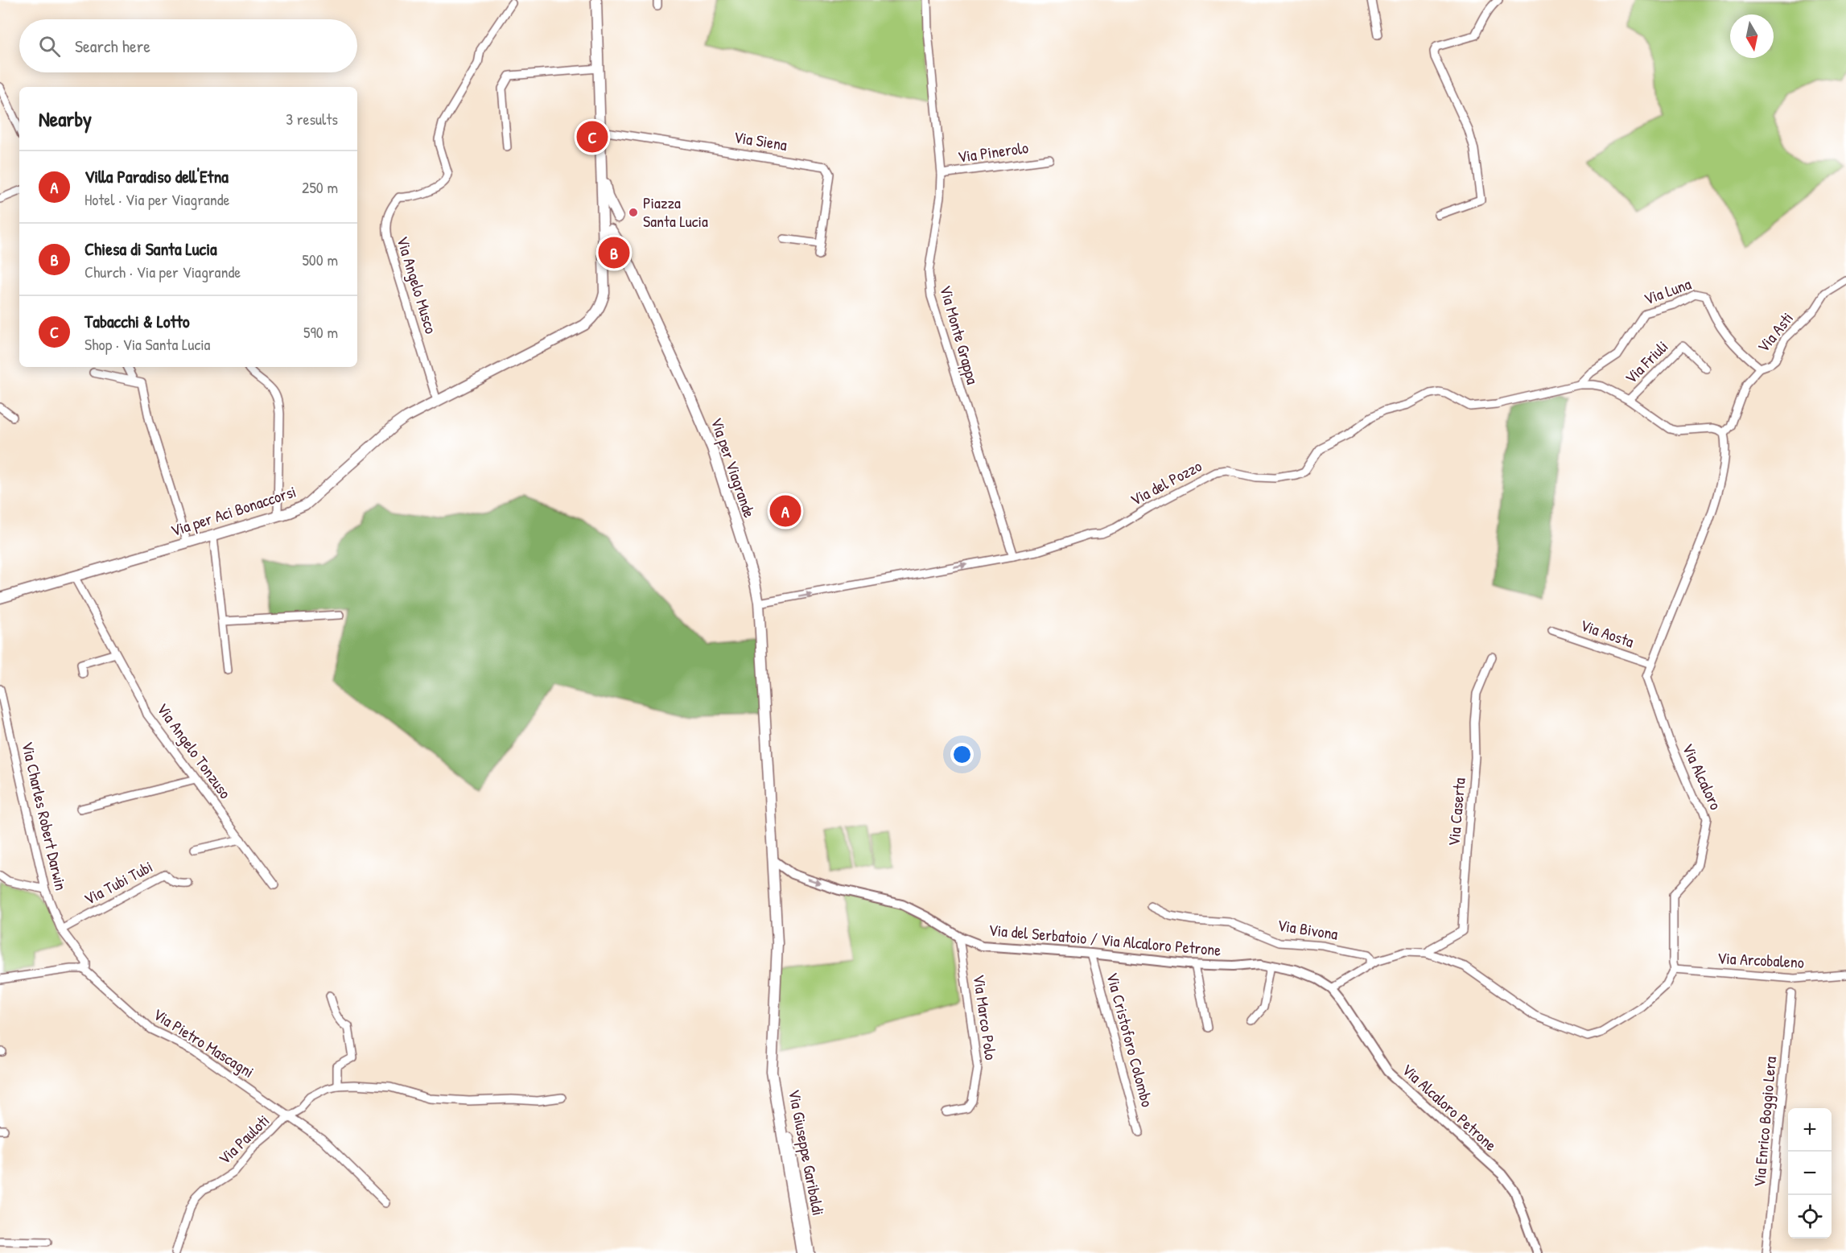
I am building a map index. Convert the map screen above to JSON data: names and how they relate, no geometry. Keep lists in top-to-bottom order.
{
  "streets": {
    "main road": ["Via per Viagrande", "Via per Aci Bonaccorsi", "Via Giuseppe Garibaldi"],
    "street": [
      "Via Siena",
      "Via Pinerolo",
      "Via Angelo Musco",
      "Via Luna",
      "Via Asti",
      "Via Monte Grappa",
      "Via Friuli",
      "Via del Pozzo",
      "Via Aosta",
      "Via Angelo Tonzuso",
      "Via Alcaloro",
      "Via Caserta",
      "Via Charles Robert Darwin",
      "Via Tubi Tubi",
      "Via Bivona",
      "Via del Serbatoio / Via Alcaloro Petrone",
      "Via Arcobaleno",
      "Via Marco Polo",
      "Via Cristoforo Colombo",
      "Via Pietro Mascagni",
      "Via Alcaloro Petrone",
      "Via Enrico Boggio Lera",
      "Via Pauloti"
    ]
  },
  "crossings": [
    ["Via Pinerolo", "Via Monte Grappa"],
    ["Via Angelo Musco", "Via per Aci Bonaccorsi"],
    ["Via Luna", "Via Asti"],
    ["Via Luna", "Via del Pozzo"],
    ["Via Asti", "Via del Pozzo"],
    ["Via Asti", "Via Alcaloro"],
    ["Via Monte Grappa", "Via del Pozzo"],
    ["Via Friuli", "Via del Pozzo"],
    ["Via per Viagrande", "Via del Pozzo"],
    ["Via per Viagrande", "Via per Aci Bonaccorsi"],
    ["Via per Viagrande", "Via del Serbatoio / Via Alcaloro Petrone"],
    ["Via per Viagrande", "Via Giuseppe Garibaldi"],
    ["Via del Pozzo", "Via Alcaloro"],
    ["Via per Aci Bonaccorsi", "Via Angelo Tonzuso"],
    ["Via Aosta", "Via Alcaloro"],
    ["Via Alcaloro", "Via Arcobaleno"],
    ["Via Charles Robert Darwin", "Via Tubi Tubi"],
    ["Via Charles Robert Darwin", "Via Pietro Mascagni"],
    ["Via del Serbatoio / Via Alcaloro Petrone", "Via Marco Polo"],
    ["Via del Serbatoio / Via Alcaloro Petrone", "Via Cristoforo Colombo"],
    ["Via del Serbatoio / Via Alcaloro Petrone", "Via Alcaloro Petrone"],
    ["Via del Serbatoio / Via Alcaloro Petrone", "Via Giuseppe Garibaldi"],
    ["Via Pietro Mascagni", "Via Pauloti"]
  ],
  "places": ["Piazza Santa Lucia"],
  "north": "bottom",
  "page": {
    "search": "Search here",
    "heading": ["Nearby", "3 results"],
    "pins": ["C", "B", "A"],
    "list": [
      {
        "mark": "A",
        "name": "Villa Paradiso dell'Etna",
        "note": "Hotel · Via per Viagrande",
        "value": "250 m"
      },
      {
        "mark": "B",
        "name": "Chiesa di Santa Lucia",
        "note": "Church · Via per Viagrande",
        "value": "500 m"
      },
      {
        "mark": "C",
        "name": "Tabacchi & Lotto",
        "note": "Shop · Via Santa Lucia",
        "value": "590 m"
      }
    ],
    "map_buttons": ["+", "−"]
  }
}
